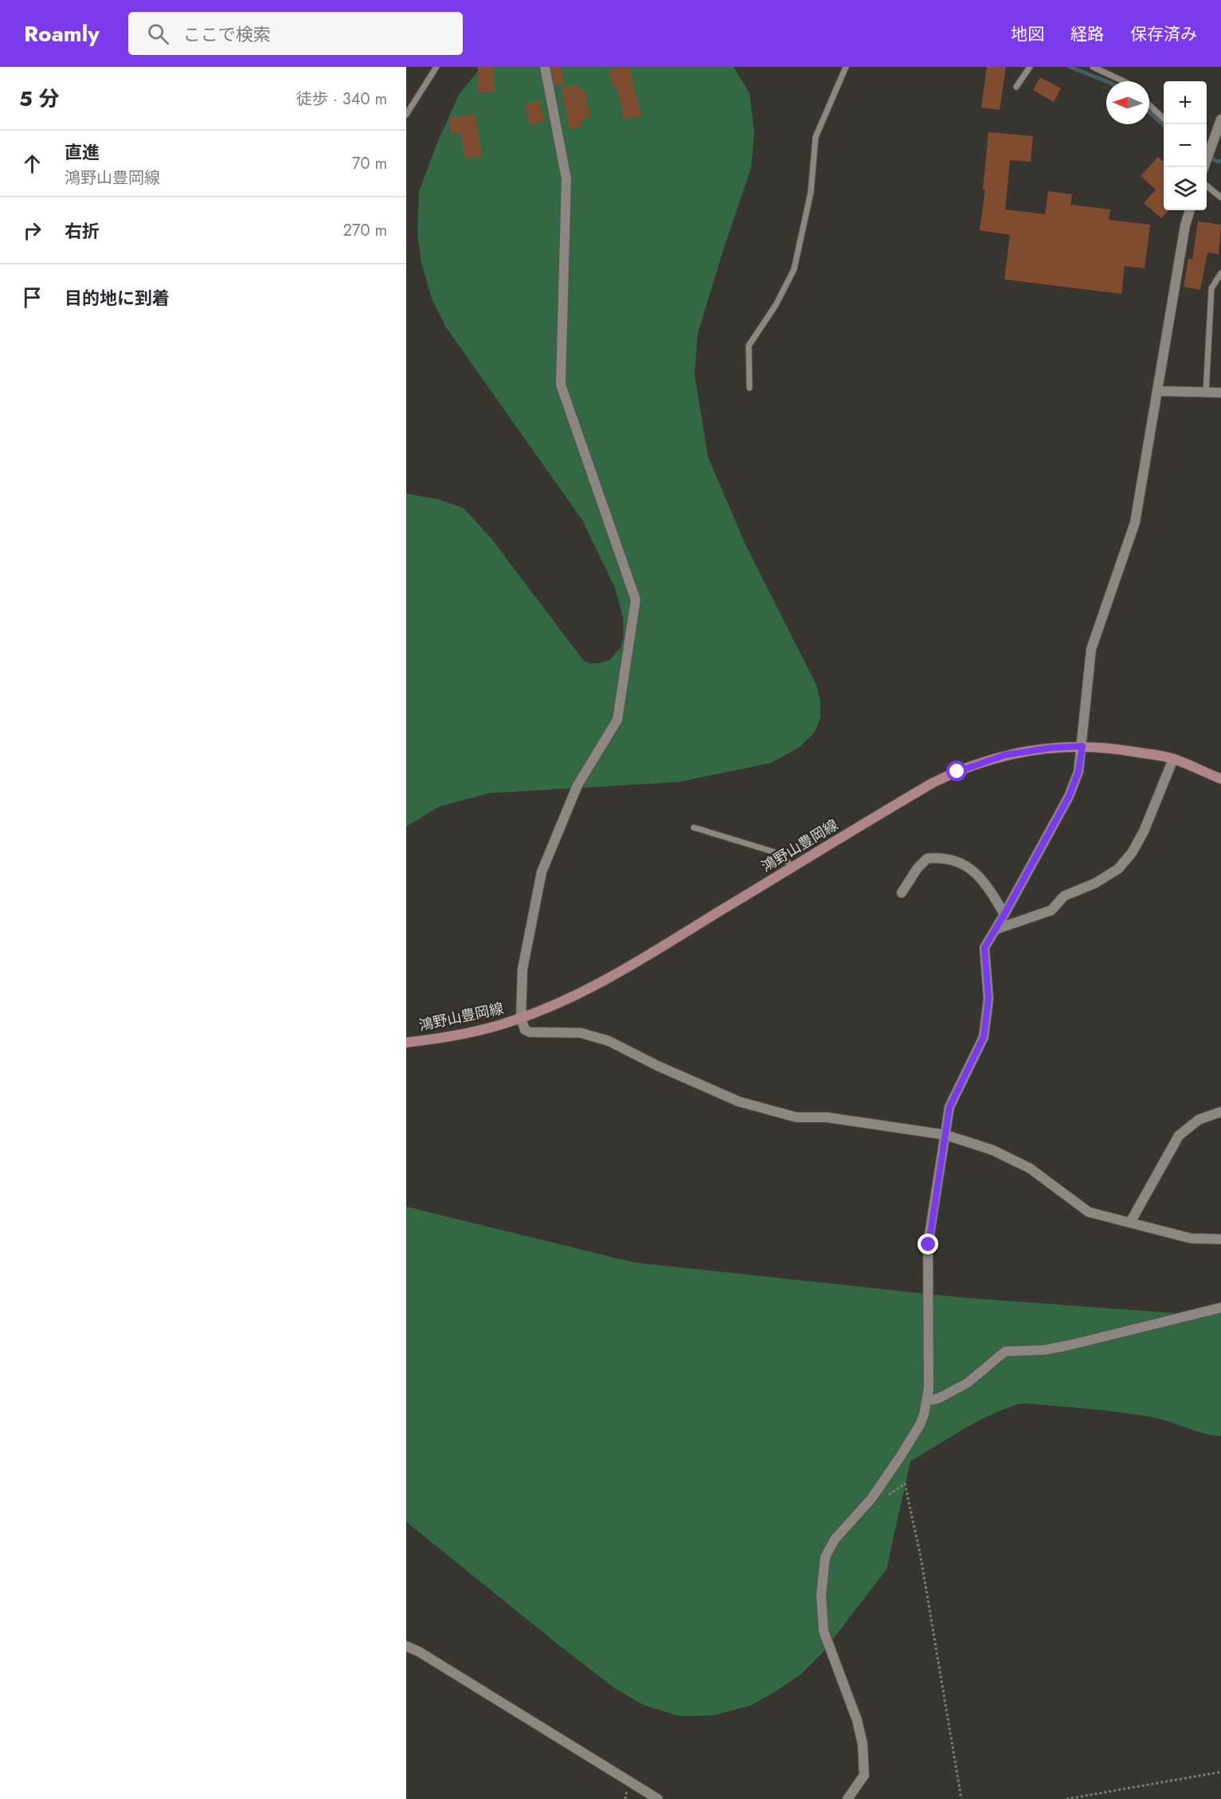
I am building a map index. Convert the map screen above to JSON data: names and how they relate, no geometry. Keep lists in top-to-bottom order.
{
  "streets": {
    "main road": ["鴻野山豊岡線"]
  },
  "north": "left",
  "page": {
    "header": "Roamly",
    "search": "ここで検索",
    "nav": ["地図", "経路", "保存済み"],
    "heading": ["5 分", "徒歩 · 340 m"],
    "map_buttons": ["+", "−"],
    "list": [
      ["直進", "鴻野山豊岡線", "70 m"],
      ["右折", "270 m"],
      "目的地に到着"
    ]
  }
}
